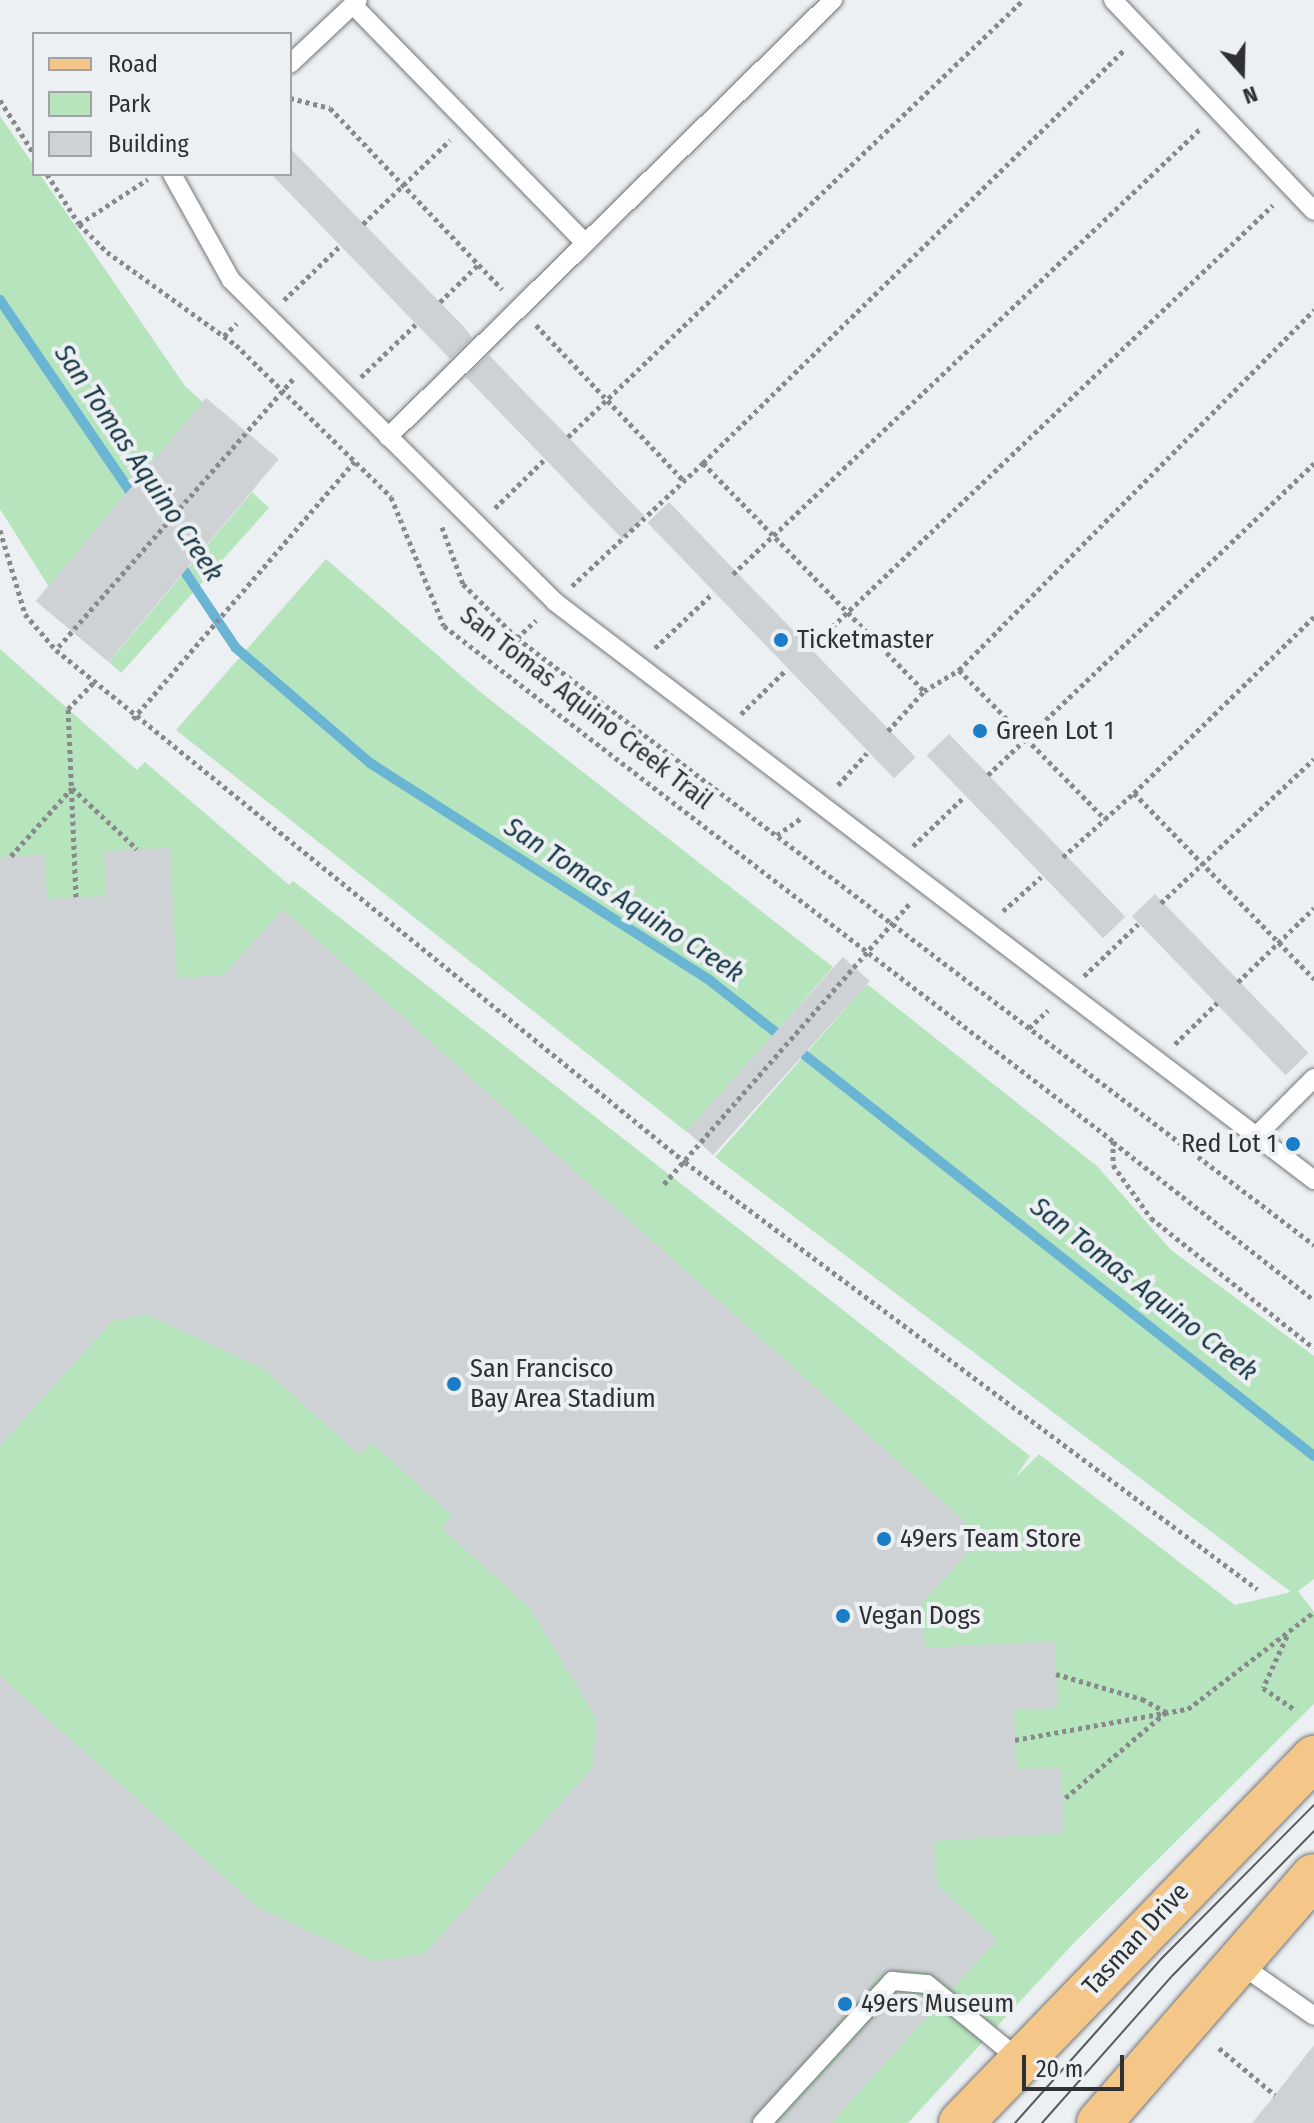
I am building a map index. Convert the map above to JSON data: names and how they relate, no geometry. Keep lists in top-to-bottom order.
{
  "streets": {
    "main road": ["Tasman Drive"],
    "path": ["San Tomas Aquino Creek Trail"]
  },
  "water": ["San Tomas Aquino Creek"],
  "places": [
    "Ticketmaster",
    "Green Lot 1",
    "Red Lot 1",
    "San Francisco Bay Area Stadium",
    "49ers Team Store",
    "Vegan Dogs",
    "49ers Museum"
  ],
  "legend": ["Road", "Park", "Building"],
  "scale_bar": "20 m",
  "north": "bottom"
}
